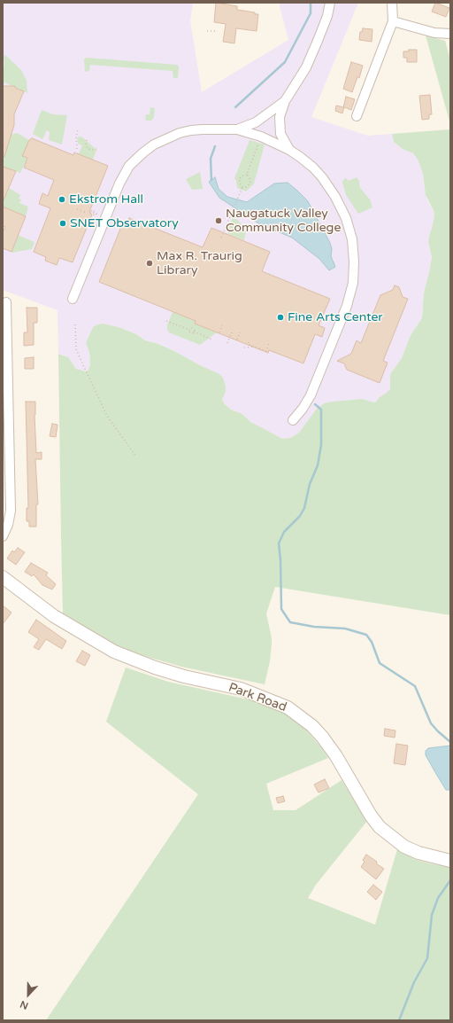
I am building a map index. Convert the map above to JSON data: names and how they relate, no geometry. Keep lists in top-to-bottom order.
{
  "streets": {
    "main road": ["Park Road"]
  },
  "places": [
    "Ekstrom Hall",
    "Naugatuck Valley Community College",
    "SNET Observatory",
    "Max R. Traurig Library",
    "Fine Arts Center"
  ],
  "north": "bottom"
}
